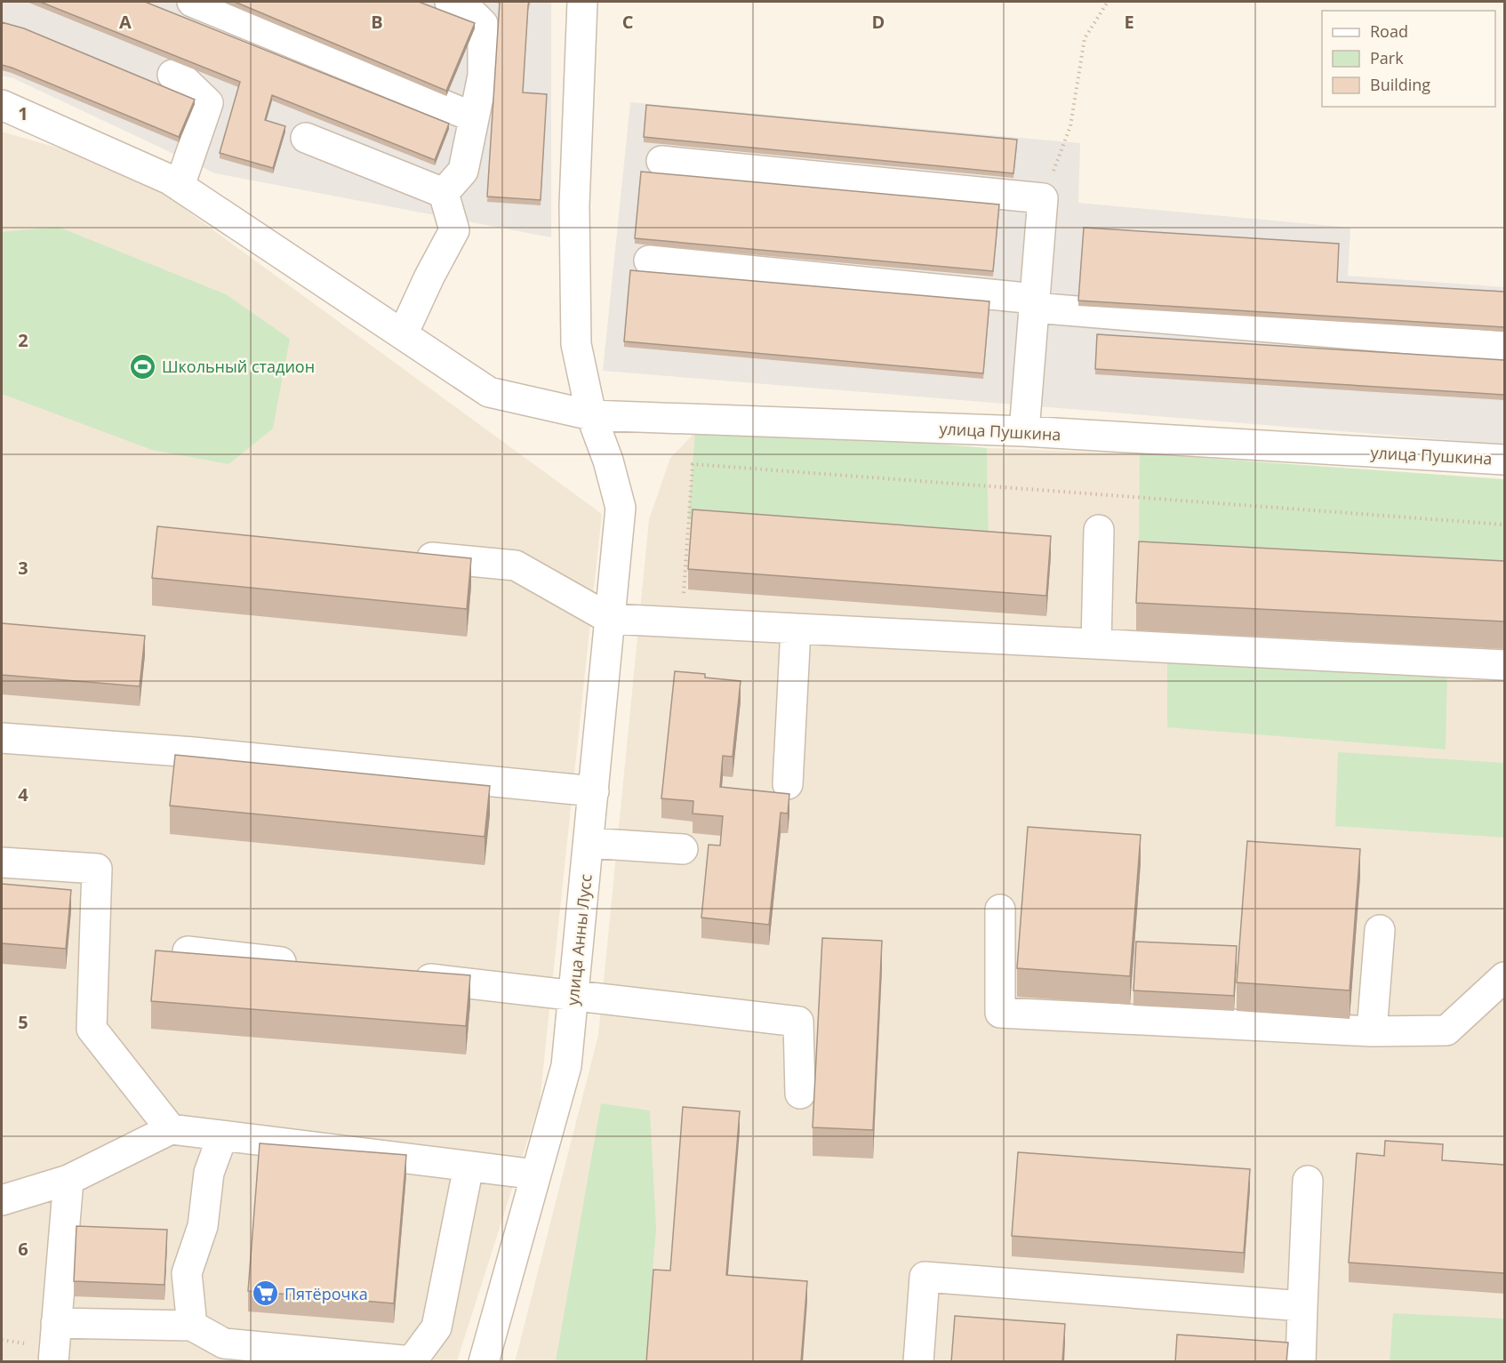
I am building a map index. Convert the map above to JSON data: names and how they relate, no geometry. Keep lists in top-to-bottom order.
{
  "streets": {
    "street": ["улица Пушкина", "улица Анны Лусс"]
  },
  "crossings": [
    ["улица Пушкина", "улица Анны Лусс"]
  ],
  "places": {
    "sports": ["Школьный стадион"],
    "supermarket": ["Пятёрочка"]
  },
  "legend": ["Road", "Park", "Building"],
  "grid": {
    "columns": [
      "A",
      "B",
      "C",
      "D",
      "E"
    ],
    "rows": [
      "1",
      "2",
      "3",
      "4",
      "5",
      "6"
    ]
  }
}
